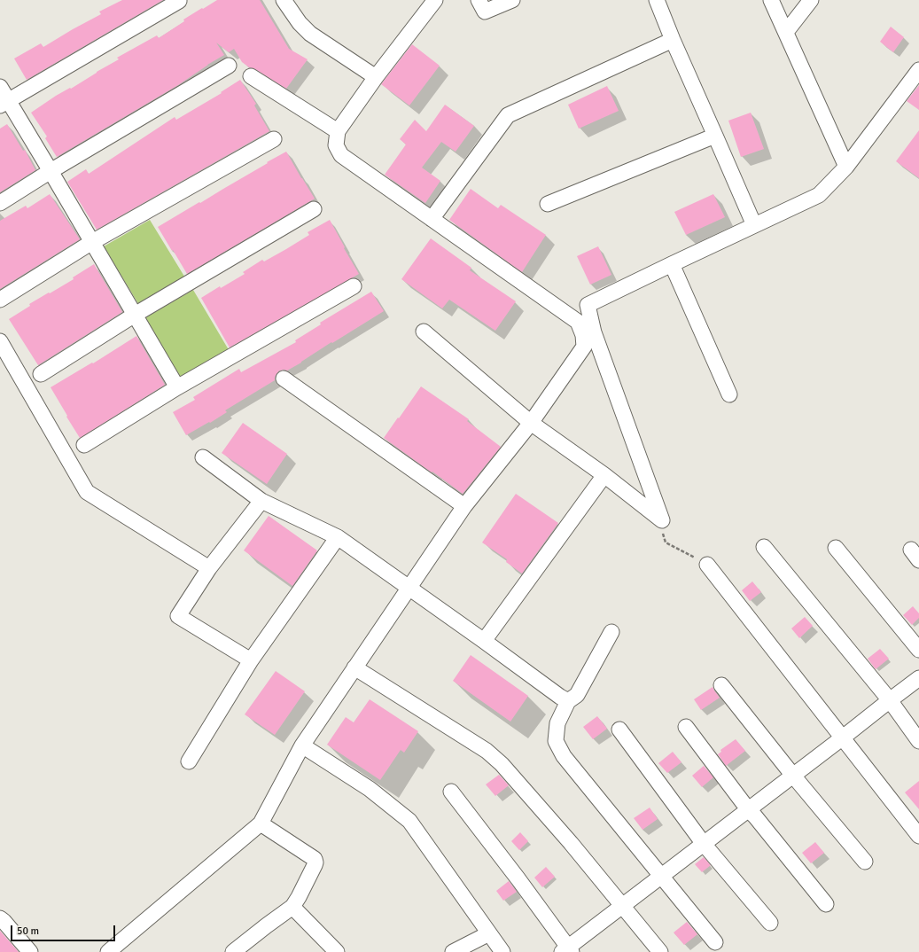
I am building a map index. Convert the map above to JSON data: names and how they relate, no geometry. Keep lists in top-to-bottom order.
{
  "scale_bar": "50 m"
}
